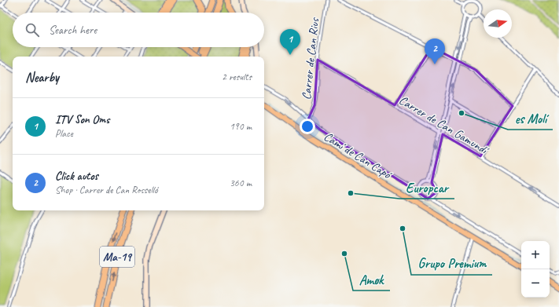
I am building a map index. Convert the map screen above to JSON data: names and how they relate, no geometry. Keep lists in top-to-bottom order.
{
  "streets": {
    "highway": ["Ma-19"],
    "main road": ["Camí de Can Capó"],
    "street": ["Carrer de Can Rius", "Carrer de Can Gamundí"]
  },
  "crossings": [
    ["Carrer de Can Rius", "Carrer de Can Gamundí"]
  ],
  "one_way": ["Carrer de Can Gamundí"],
  "places": [
    "es Molí",
    "Europcar",
    "Grupo Premium",
    "Amøk"
  ],
  "north": "right",
  "page": {
    "search": "Search here",
    "pins": ["1", "2"],
    "heading": ["Nearby", "2 results"],
    "list": [
      {
        "mark": "1",
        "name": "ITV Son Oms",
        "note": "Place",
        "value": "190 m"
      },
      {
        "mark": "2",
        "name": "Click autos",
        "note": "Shop · Carrer de Can Rosselló",
        "value": "360 m"
      }
    ],
    "map_buttons": ["+", "−"]
  }
}
